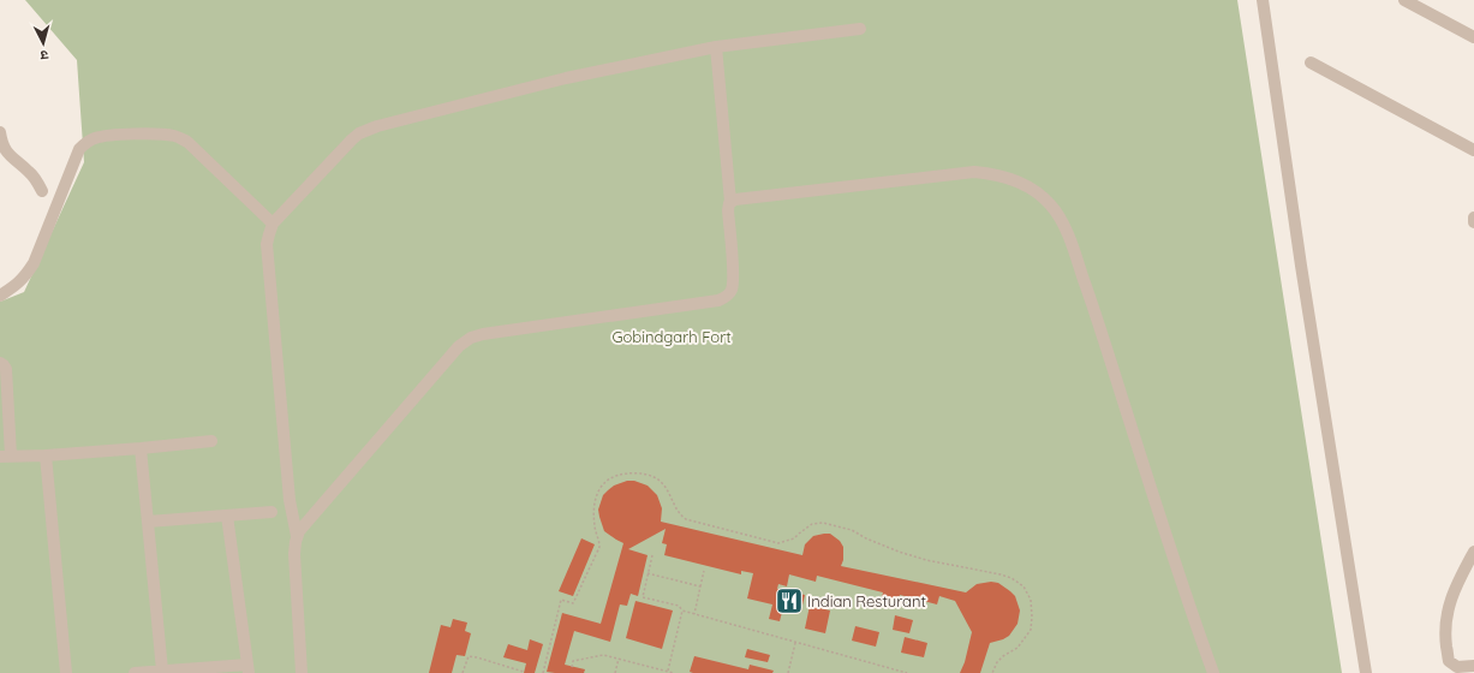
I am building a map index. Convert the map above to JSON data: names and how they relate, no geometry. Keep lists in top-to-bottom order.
{
  "parks": ["Gobindgarh Fort"],
  "places": {
    "restaurant": ["Indian Resturant"]
  },
  "north": "bottom"
}
